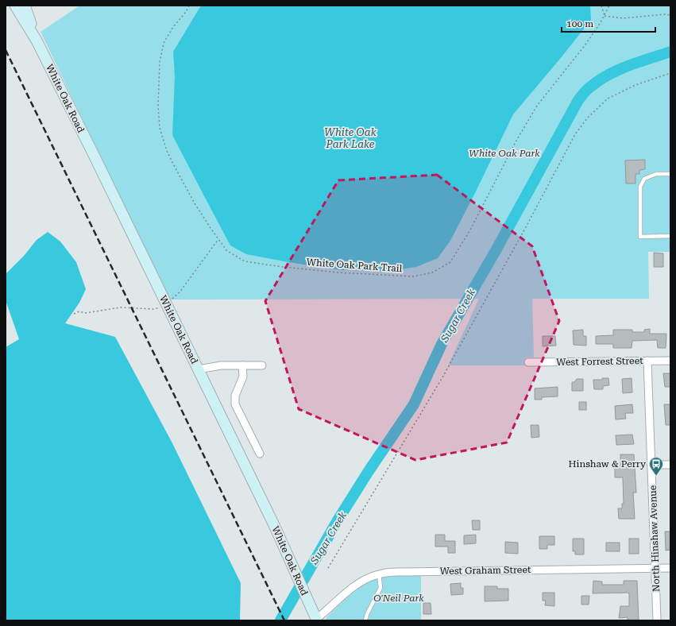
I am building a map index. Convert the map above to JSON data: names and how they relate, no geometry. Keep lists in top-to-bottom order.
{
  "streets": {
    "street": [
      "White Oak Road",
      "West Forrest Street",
      "North Hinshaw Avenue",
      "West Graham Street"
    ],
    "path": ["White Oak Park Trail"]
  },
  "crossings": [
    ["White Oak Road", "West Graham Street"],
    ["West Forrest Street", "North Hinshaw Avenue"],
    ["North Hinshaw Avenue", "West Graham Street"]
  ],
  "water": ["White Oak Park Lake", "Sugar Creek"],
  "parks": ["White Oak Park", "O'Neil Park"],
  "places": {
    "bus stop": ["Hinshaw & Perry"]
  },
  "scale_bar": "100 m"
}
